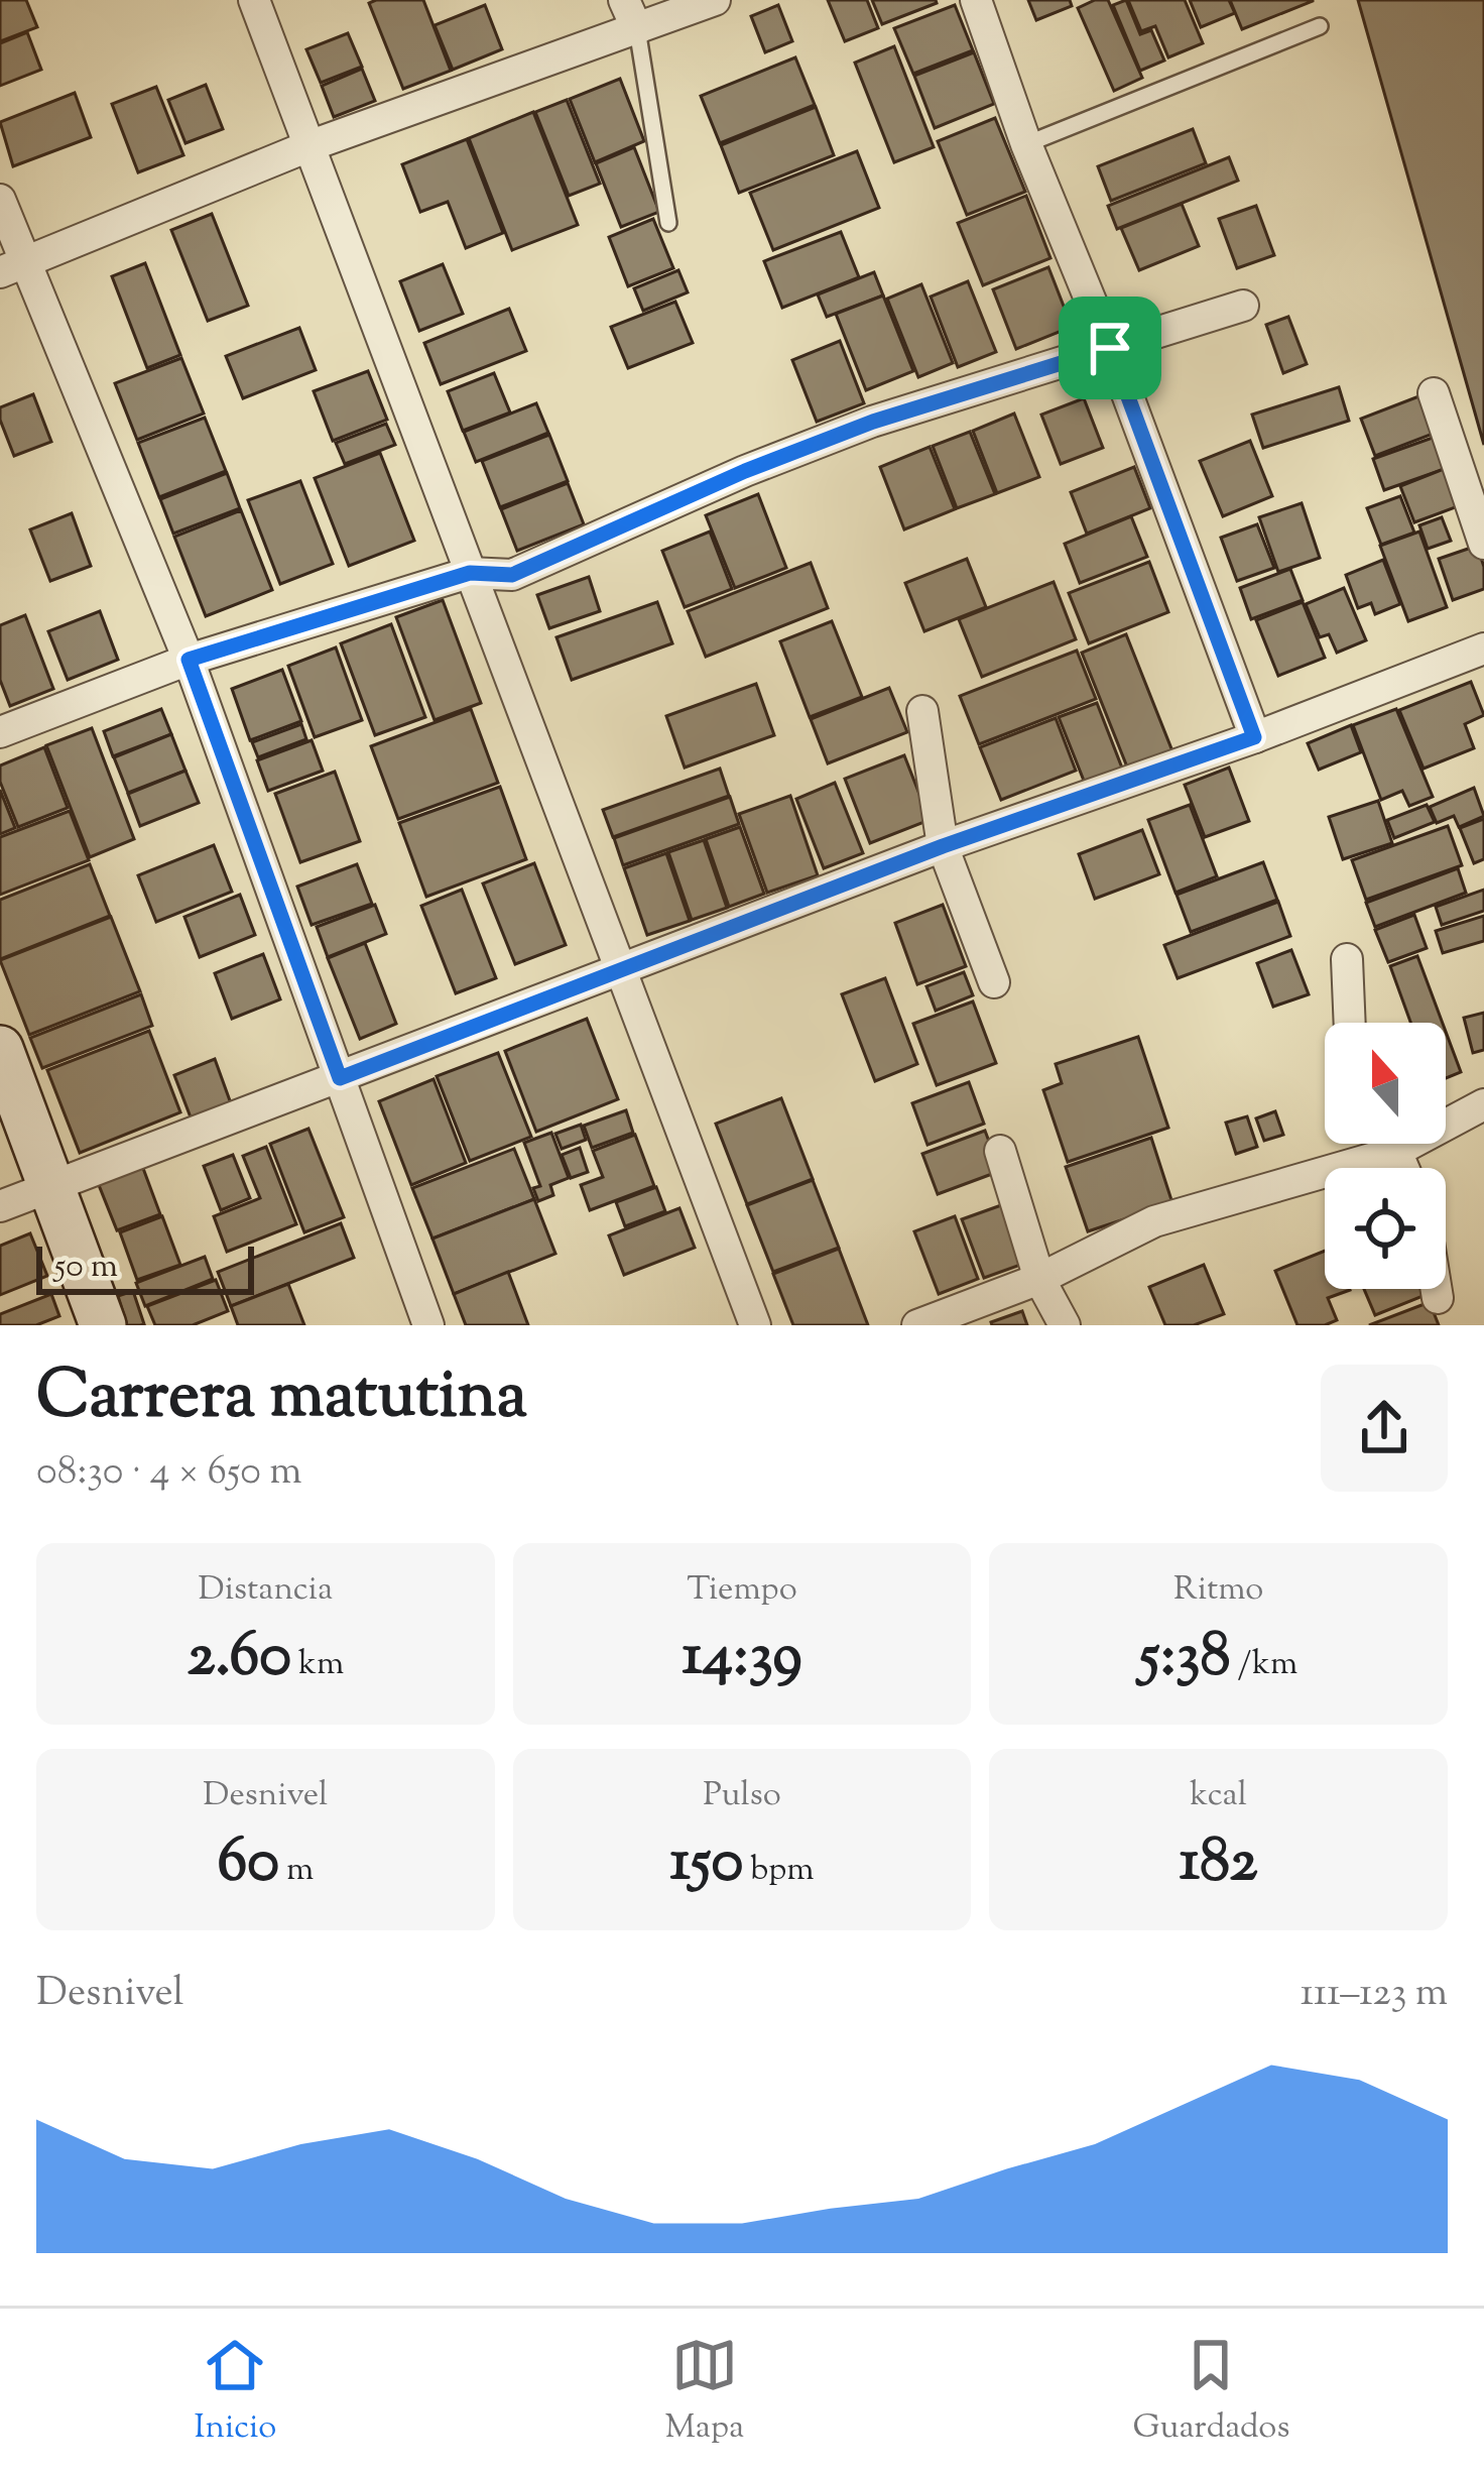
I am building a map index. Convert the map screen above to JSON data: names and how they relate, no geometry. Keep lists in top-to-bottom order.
{
  "scale_bar": "50 m",
  "north": "top",
  "page": {
    "scale": "50 m",
    "heading": ["Carrera matutina", "08:30 · 4 × 650 m"],
    "stats": [
      ["Distancia", "2.60 km"],
      ["Tiempo", "14:39"],
      ["Ritmo", "5:38 /km"],
      ["Desnivel", "60 m"],
      ["Pulso", "150 bpm"],
      ["kcal", "182"]
    ],
    "chart": ["Desnivel", "111–123 m"],
    "tabs": ["Inicio", "Mapa", "Guardados"]
  }
}
